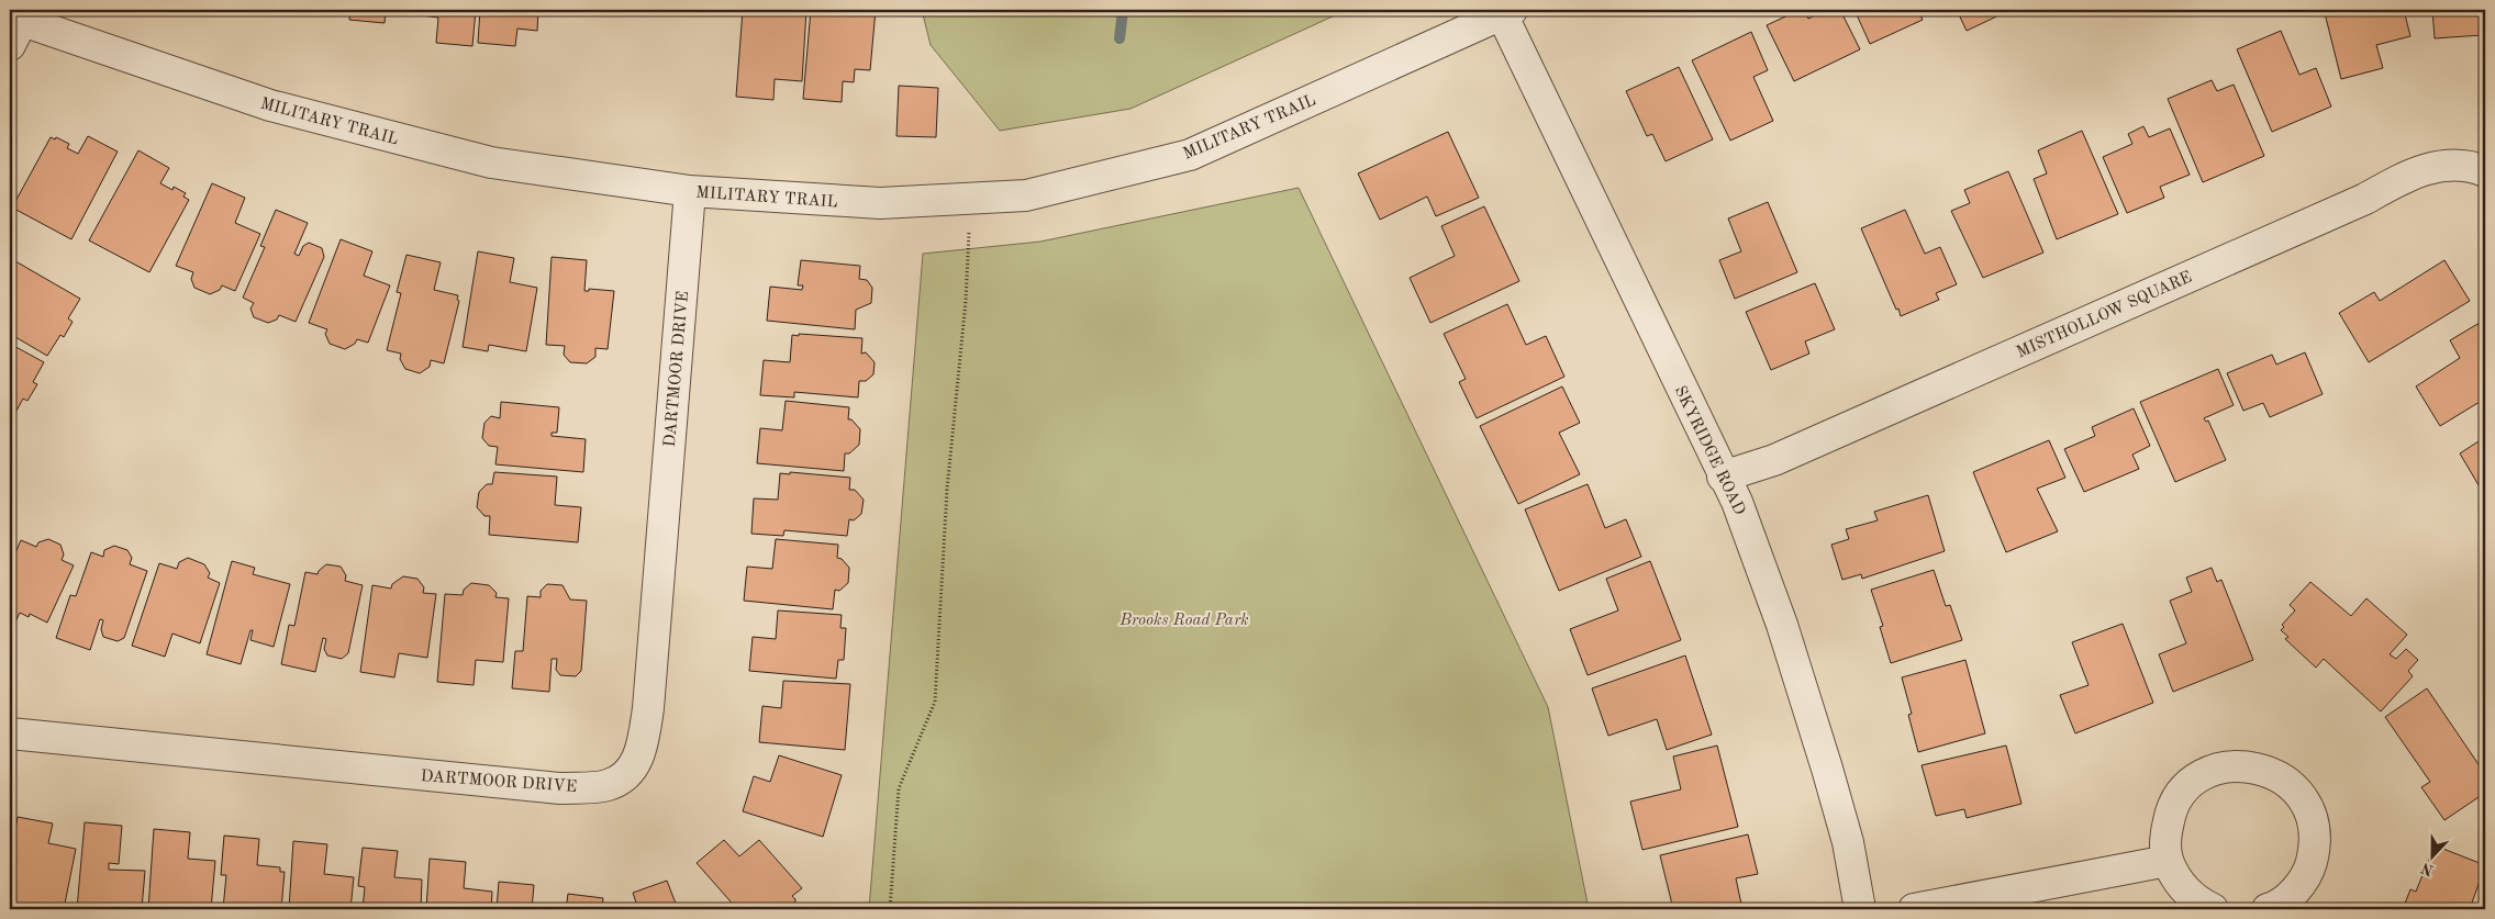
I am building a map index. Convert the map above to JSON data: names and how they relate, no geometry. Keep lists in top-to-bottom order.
{
  "streets": {
    "street": [
      "MILITARY TRAIL",
      "MISTHOLLOW SQUARE",
      "DARTMOOR DRIVE",
      "SKYRIDGE ROAD"
    ]
  },
  "crossings": [
    ["MILITARY TRAIL", "DARTMOOR DRIVE"],
    ["MILITARY TRAIL", "SKYRIDGE ROAD"],
    ["MISTHOLLOW SQUARE", "SKYRIDGE ROAD"]
  ],
  "parks": ["Brooks Road Park"],
  "north": "bottom"
}
